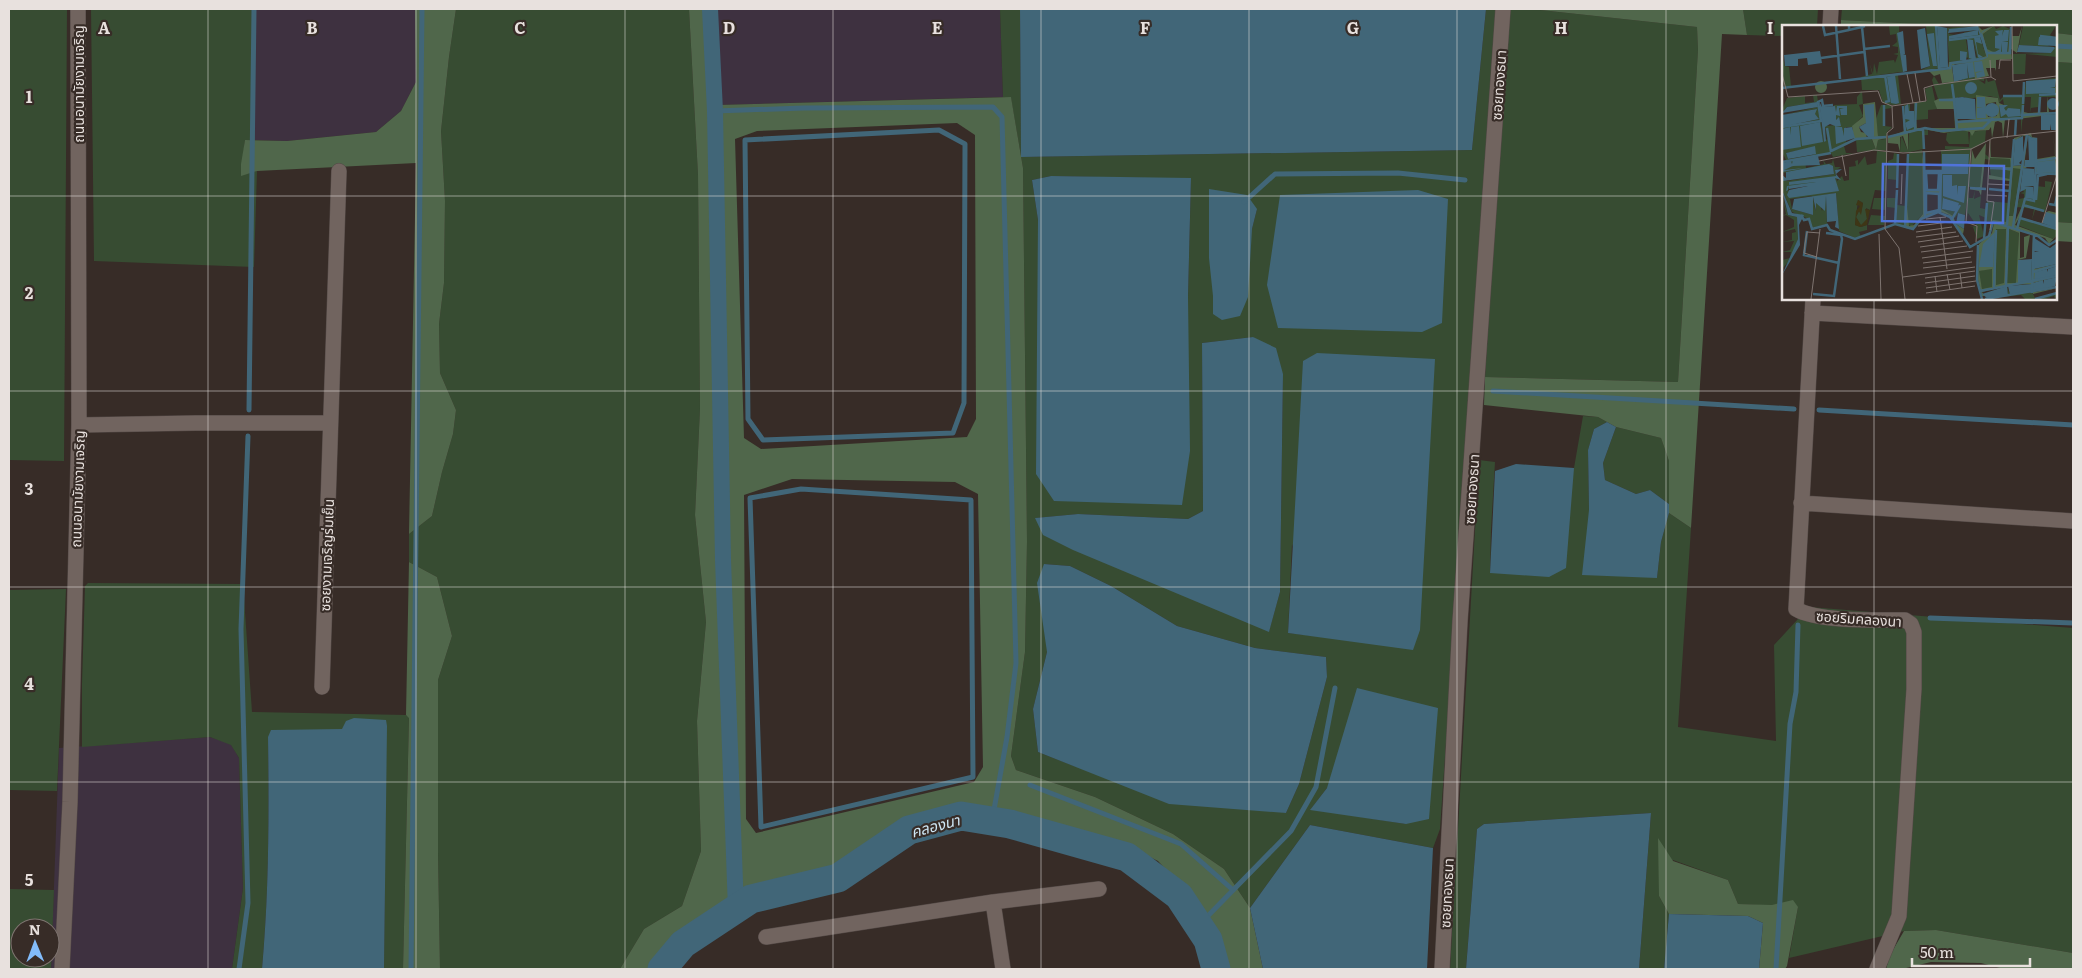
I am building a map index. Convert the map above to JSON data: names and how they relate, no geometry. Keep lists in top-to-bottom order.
{
  "streets": {
    "street": [
      "ถนนอนามัยงามเจริญ",
      "ซอยทองธนา",
      "ซอยงามเจริญร่มเย็น",
      "ซอยริมคลองนา"
    ]
  },
  "water": ["คลองนา"],
  "scale_bar": "50 m",
  "north": "top",
  "grid": {
    "columns": [
      "A",
      "B",
      "C",
      "D",
      "E",
      "F",
      "G",
      "H",
      "I"
    ],
    "rows": [
      "1",
      "2",
      "3",
      "4",
      "5"
    ]
  }
}
